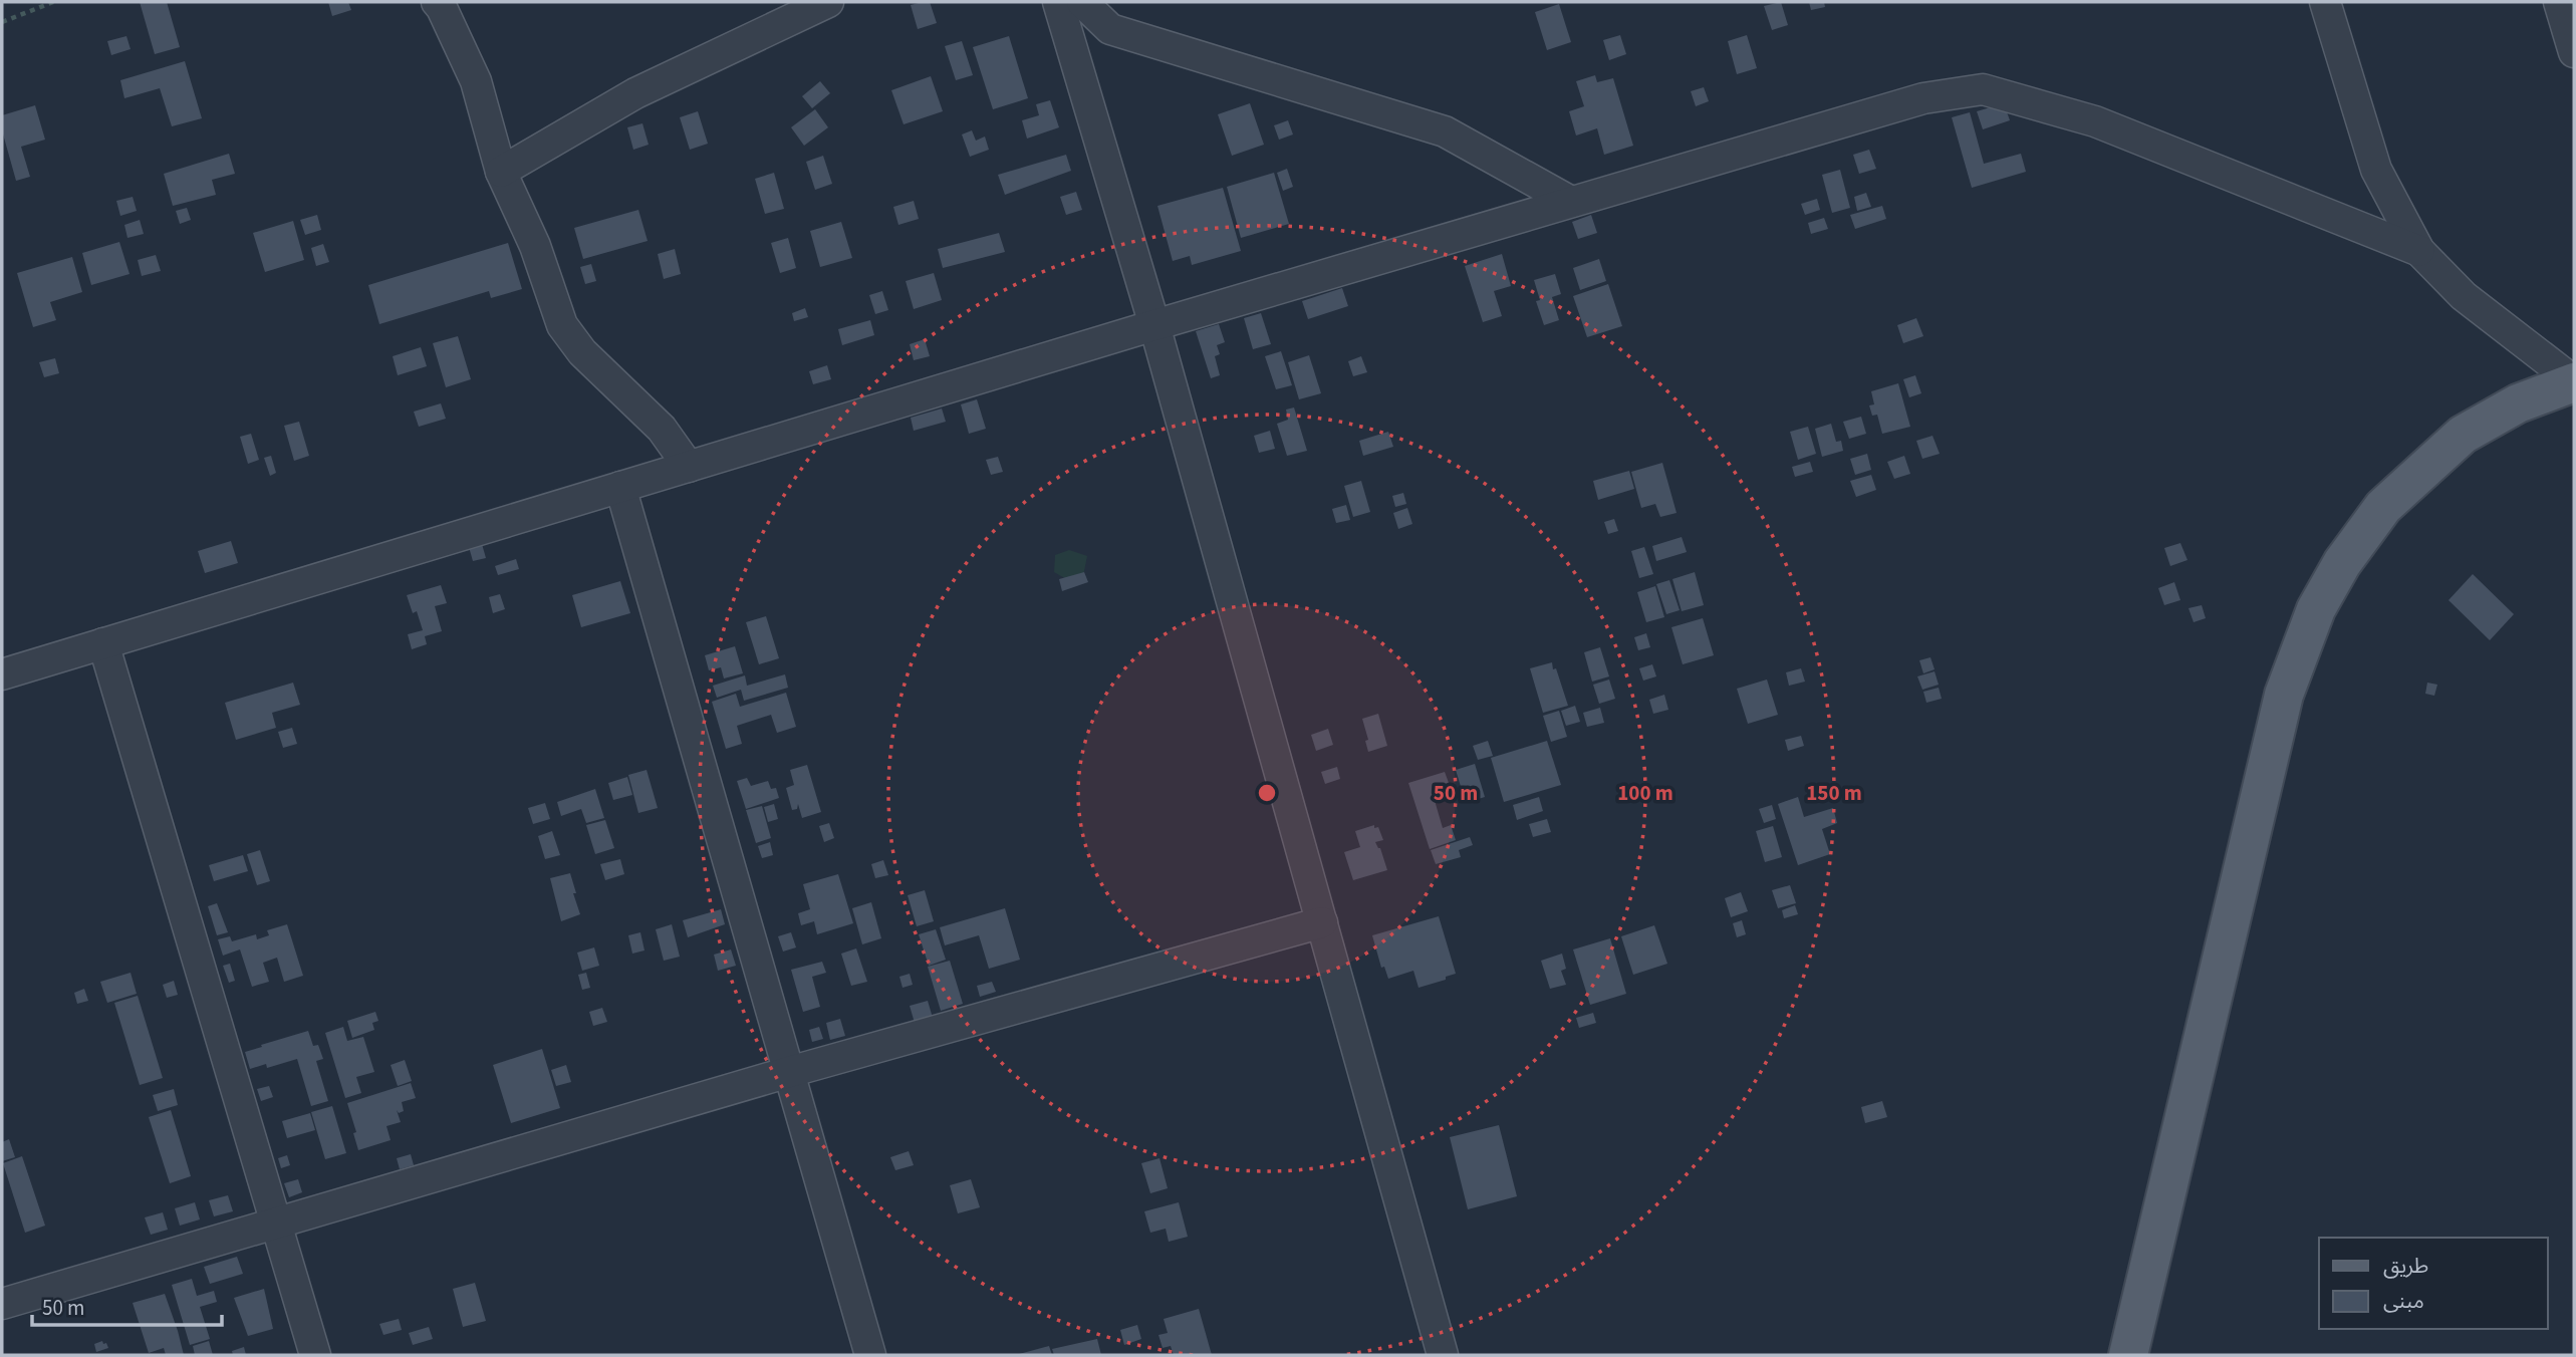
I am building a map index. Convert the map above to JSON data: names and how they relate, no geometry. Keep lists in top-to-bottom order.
{
  "legend": ["طريق", "مبنى"],
  "scale_bar": "50 m",
  "rings": ["50 m", "100 m", "150 m"]
}
